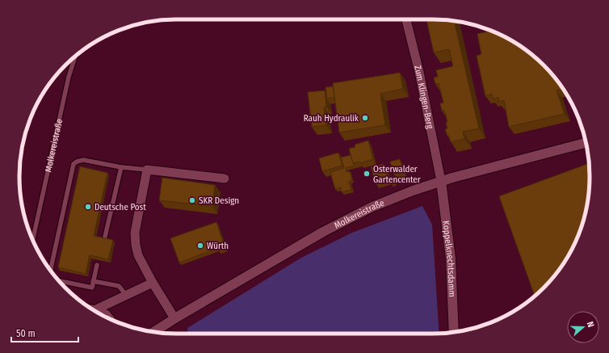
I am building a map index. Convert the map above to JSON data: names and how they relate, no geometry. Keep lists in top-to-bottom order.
{
  "streets": {
    "street": ["Zum Klingen-Berg", "Molkereistraße", "Koppelknechtsdamm"]
  },
  "crossings": [
    ["Zum Klingen-Berg", "Molkereistraße"],
    ["Zum Klingen-Berg", "Koppelknechtsdamm"],
    ["Molkereistraße", "Koppelknechtsdamm"]
  ],
  "places": [
    "Rauh Hydraulik",
    "Osterwalder Gartencenter",
    "SKR Design",
    "Deutsche Post",
    "Würth"
  ],
  "scale_bar": "50 m",
  "north": "right"
}
